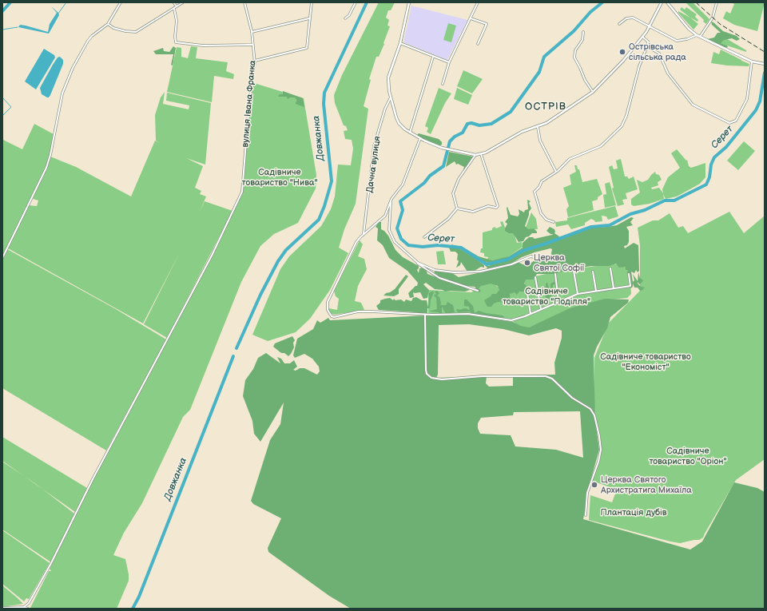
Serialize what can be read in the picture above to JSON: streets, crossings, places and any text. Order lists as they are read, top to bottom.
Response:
{
  "streets": {
    "street": ["вулиця Івана Франка", "Дачна вулиця"]
  },
  "districts": ["ОСТРІВ"],
  "water": ["Серет", "Довжанка"],
  "parks": [
    "Садівниче товариство \"Нива\"",
    "Садівниче товариство \"Поділля\"",
    "Садівниче товариство \"Економіст\"",
    "Садівниче товариство \"Оріон\"",
    "Плантація дубів"
  ],
  "places": ["Острівська сільська рада", "Церква Святої Софії", "Церква Святого Архистратига Михаїла"]
}
